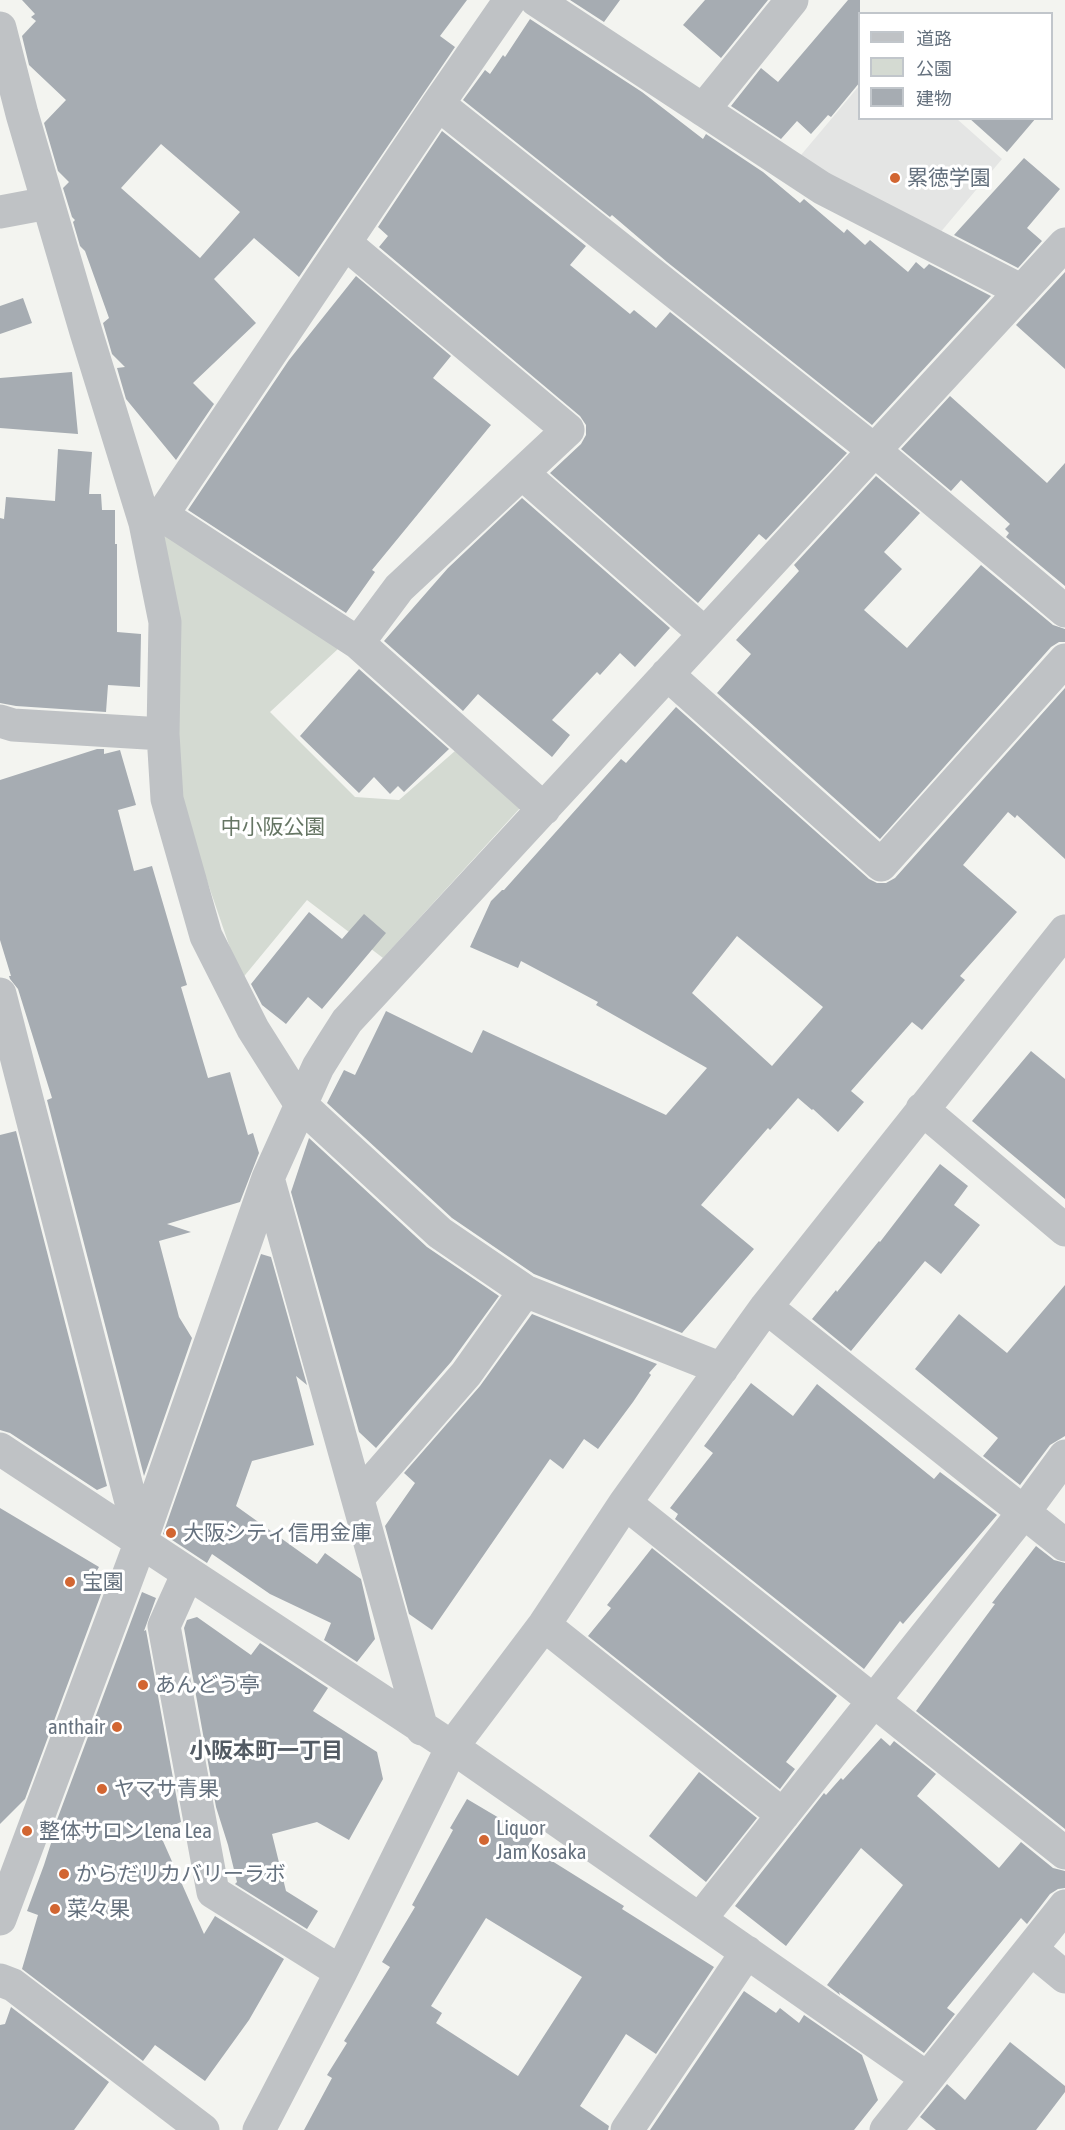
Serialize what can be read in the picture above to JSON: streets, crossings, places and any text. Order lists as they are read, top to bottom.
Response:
{
  "districts": ["小阪本町一丁目"],
  "parks": ["中小阪公園"],
  "places": [
    "累徳学園",
    "大阪シティ信用金庫",
    "宝園",
    "あんどう亭",
    "anthair",
    "ヤマサ青果",
    "整体サロンLena Lea",
    "Liquor Jam Kosaka",
    "からだリカバリーラボ",
    "菜々果"
  ],
  "legend": ["道路", "公園", "建物"]
}
